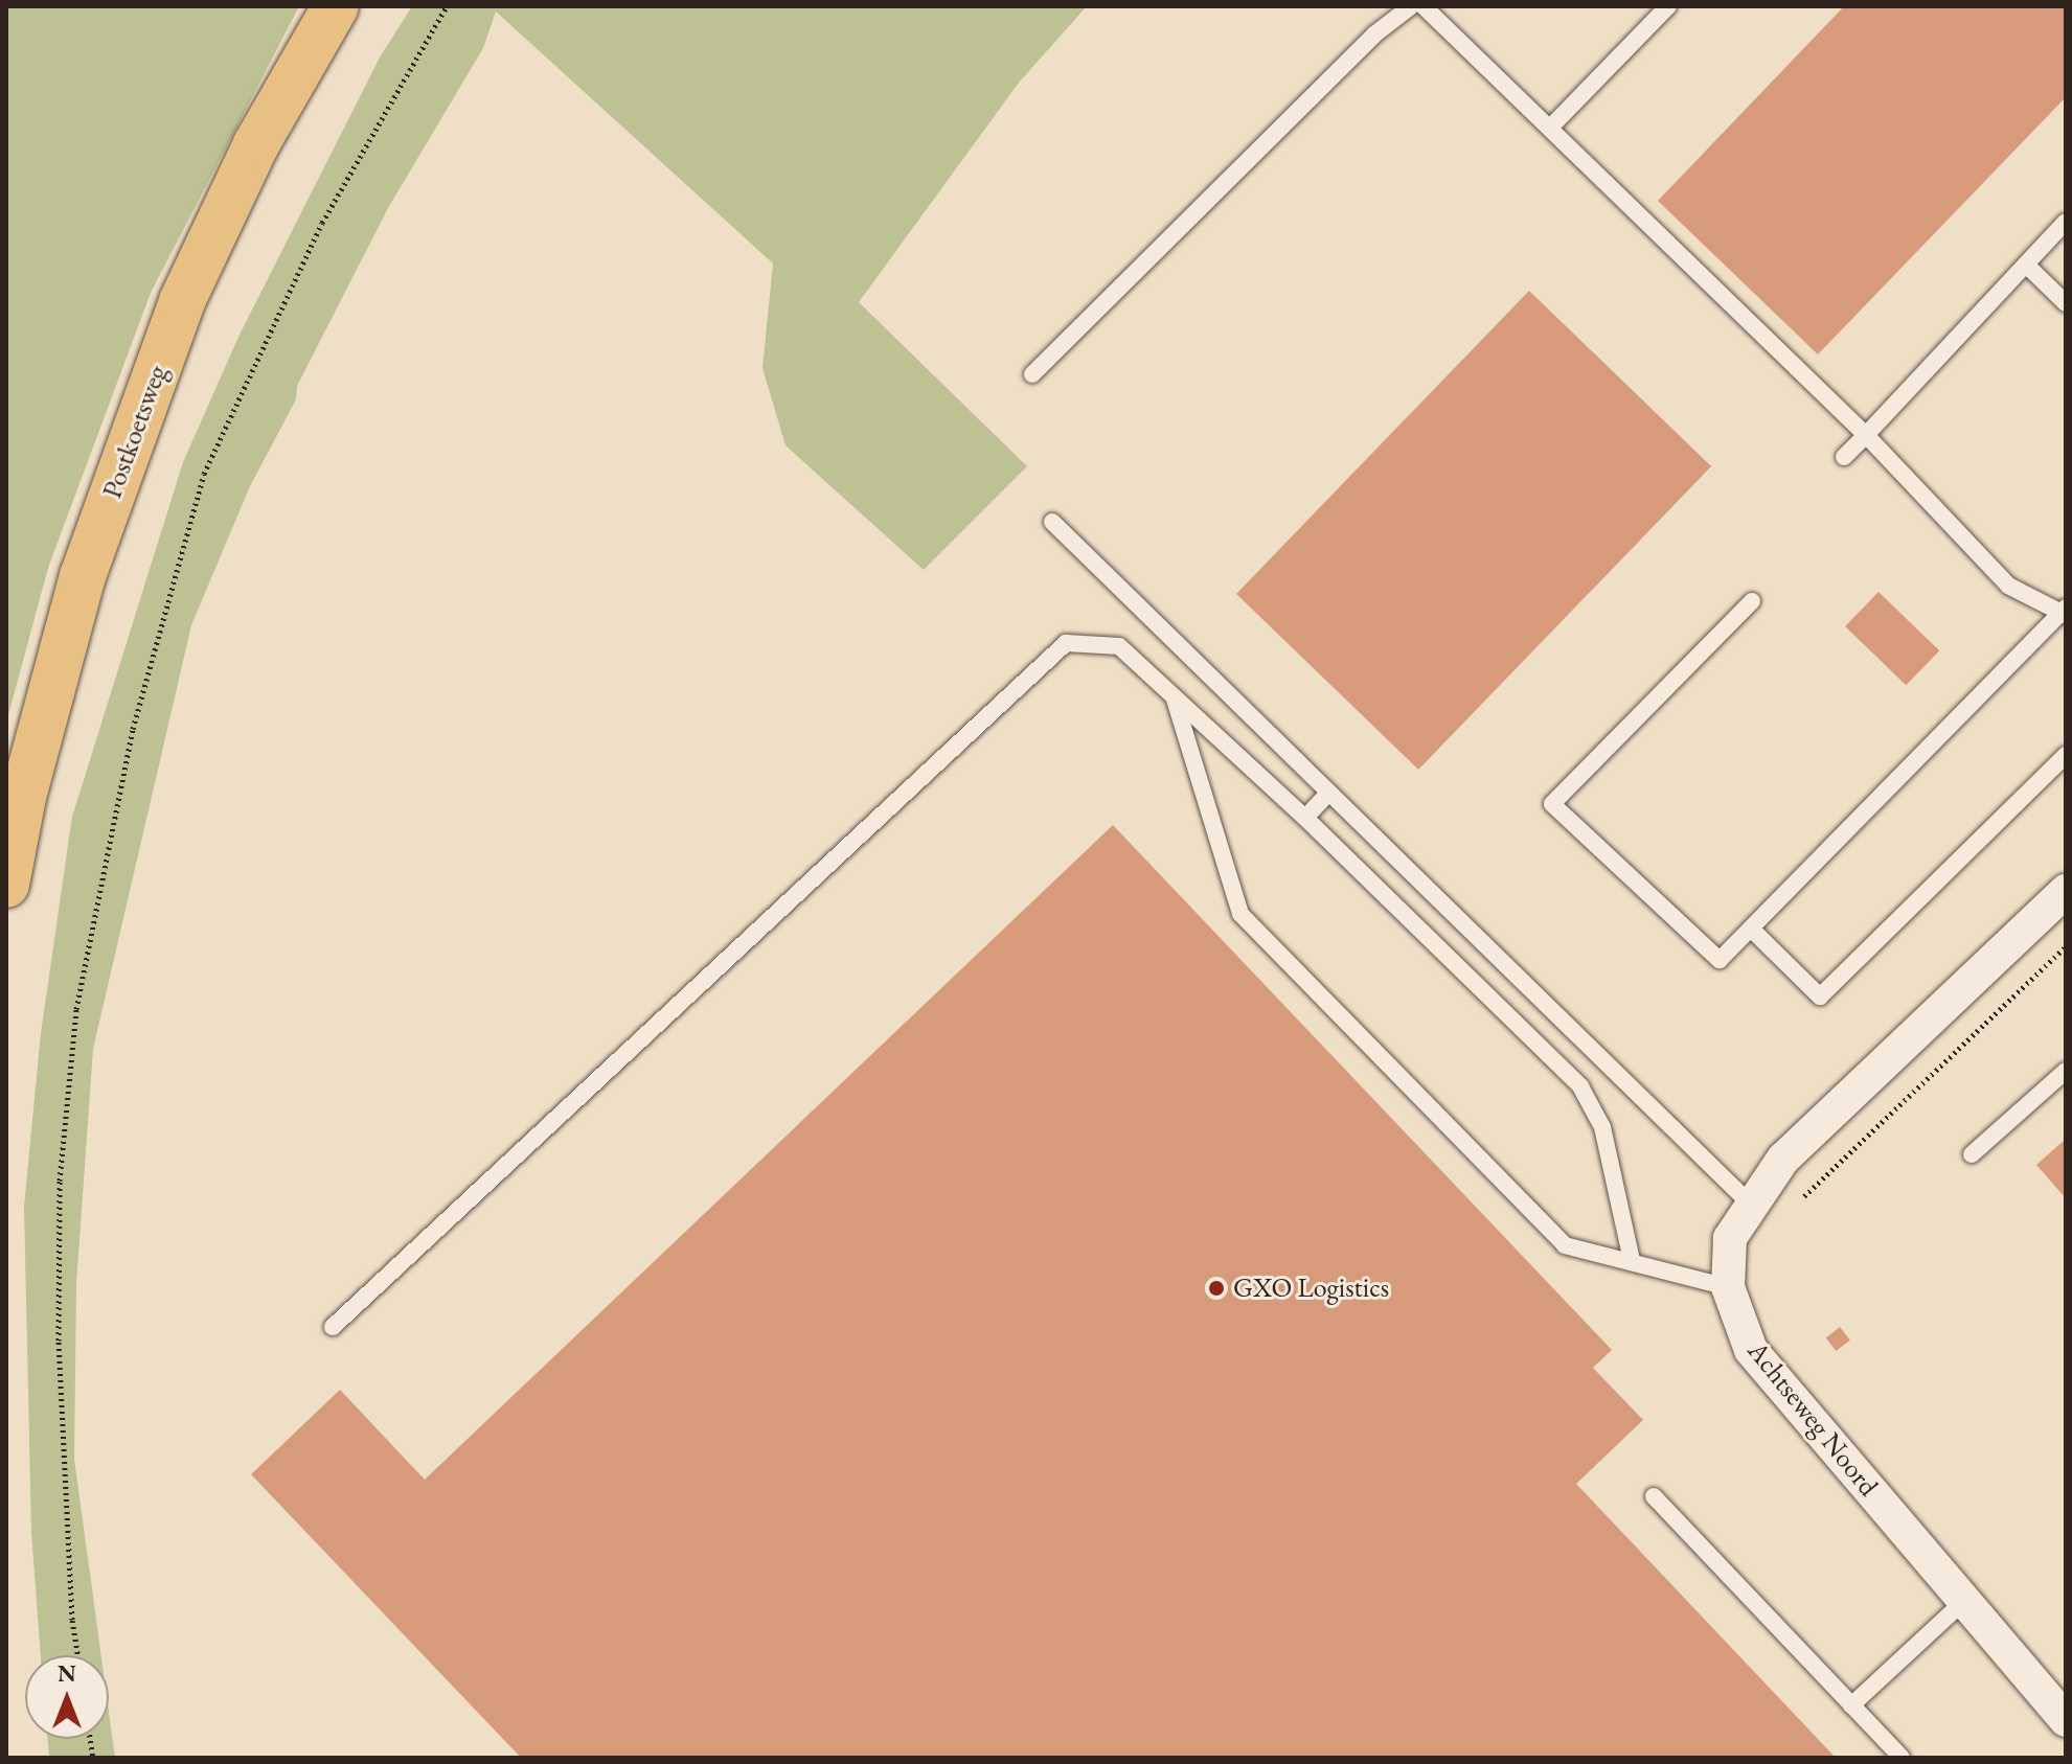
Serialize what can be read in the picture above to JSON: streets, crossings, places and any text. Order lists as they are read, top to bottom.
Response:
{
  "streets": {
    "highway": ["Postkoetsweg"],
    "street": ["Achtseweg Noord"]
  },
  "places": ["GXO Logistics"],
  "north": "top"
}
